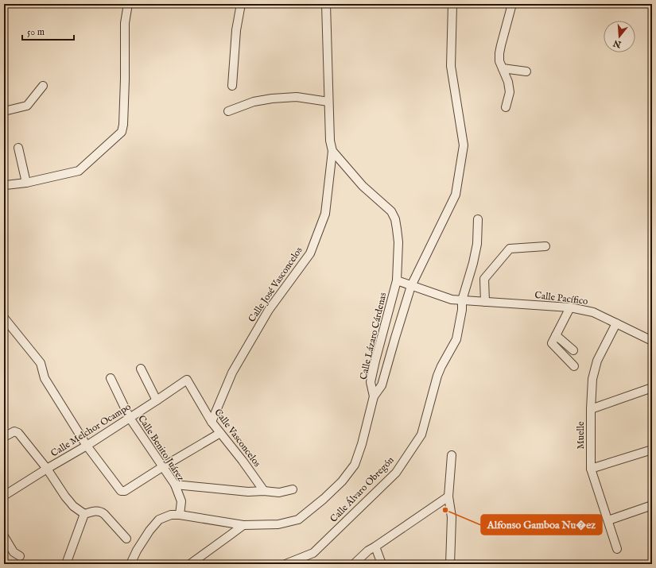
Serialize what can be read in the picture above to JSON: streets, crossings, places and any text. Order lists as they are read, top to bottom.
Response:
{
  "streets": {
    "street": [
      "Calle José Vasconcelos",
      "Calle Pacífico",
      "Calle Lázaro Cárdenas",
      "Calle Melchor Ocampo",
      "Muelle",
      "Calle Vasconcelos",
      "Calle Benito Juárez",
      "Calle Álvaro Obregón"
    ]
  },
  "crossings": [
    ["Calle José Vasconcelos", "Calle Vasconcelos"],
    ["Calle Pacífico", "Calle Lázaro Cárdenas"],
    ["Calle Pacífico", "Muelle"],
    ["Calle Pacífico", "Calle Álvaro Obregón"],
    ["Calle Lázaro Cárdenas", "Calle Benito Juárez"],
    ["Calle Melchor Ocampo", "Calle Vasconcelos"],
    ["Calle Melchor Ocampo", "Calle Benito Juárez"]
  ],
  "places": ["Alfonso Gamboa Nu�ez"],
  "scale_bar": "50 m",
  "north": "bottom"
}
